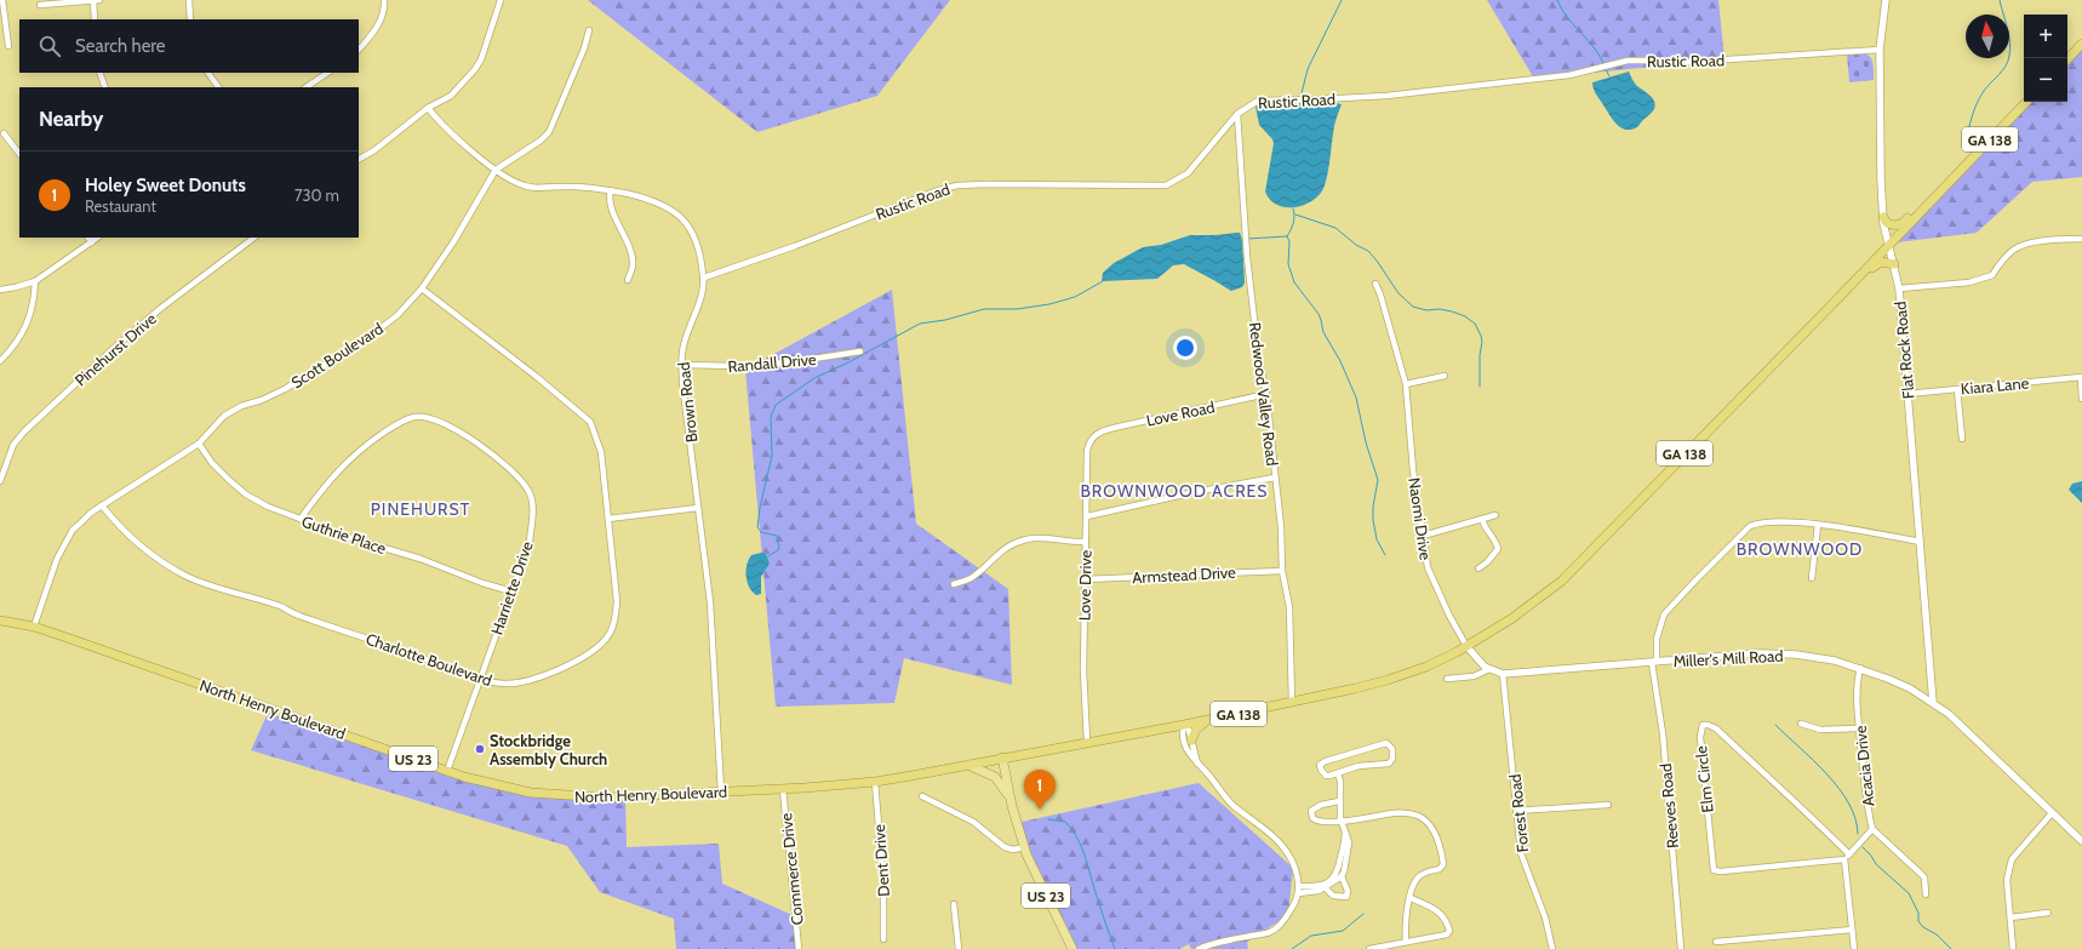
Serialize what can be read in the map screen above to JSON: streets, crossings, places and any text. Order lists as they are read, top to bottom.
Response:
{
  "streets": {
    "highway": ["GA 138", "North Henry Boulevard", "US 23"],
    "street": [
      "Rustic Road",
      "Pinehurst Drive",
      "Flat Rock Road",
      "Scott Boulevard",
      "Randall Drive",
      "Kiara Lane",
      "Redwood Valley Road",
      "Brown Road",
      "Love Road",
      "Naomi Drive",
      "Guthrie Place",
      "Armstead Drive",
      "Love Drive",
      "Harriette Drive",
      "Miller's Mill Road",
      "Charlotte Boulevard",
      "Acacia Drive",
      "Elm Circle",
      "Reeves Road",
      "Forest Road",
      "Dent Drive",
      "Commerce Drive"
    ]
  },
  "crossings": [
    ["Rustic Road", "Flat Rock Road"],
    ["Rustic Road", "Redwood Valley Road"],
    ["Rustic Road", "Brown Road"],
    ["GA 138", "Flat Rock Road"],
    ["GA 138", "Redwood Valley Road"],
    ["GA 138", "Naomi Drive"],
    ["GA 138", "Love Drive"],
    ["GA 138", "Miller's Mill Road"],
    ["GA 138", "North Henry Boulevard"],
    ["GA 138", "US 23"],
    ["Flat Rock Road", "Kiara Lane"],
    ["Flat Rock Road", "Miller's Mill Road"],
    ["Flat Rock Road", "Reeves Road"],
    ["Scott Boulevard", "Brown Road"],
    ["Scott Boulevard", "Guthrie Place"],
    ["Scott Boulevard", "Charlotte Boulevard"],
    ["Scott Boulevard", "North Henry Boulevard"],
    ["Randall Drive", "Brown Road"],
    ["Redwood Valley Road", "Love Road"],
    ["Redwood Valley Road", "Armstead Drive"],
    ["Brown Road", "North Henry Boulevard"],
    ["Love Road", "Love Drive"],
    ["Naomi Drive", "Miller's Mill Road"],
    ["Guthrie Place", "Harriette Drive"],
    ["Armstead Drive", "Love Drive"],
    ["Harriette Drive", "Charlotte Boulevard"],
    ["Harriette Drive", "North Henry Boulevard"],
    ["Miller's Mill Road", "Acacia Drive"],
    ["Miller's Mill Road", "Reeves Road"],
    ["Miller's Mill Road", "Forest Road"],
    ["North Henry Boulevard", "US 23"],
    ["North Henry Boulevard", "Dent Drive"],
    ["North Henry Boulevard", "Commerce Drive"],
    ["Acacia Drive", "Elm Circle"]
  ],
  "districts": ["BROWNWOOD ACRES", "PINEHURST", "BROWNWOOD"],
  "places": ["Stockbridge Assembly Church"],
  "north": "top",
  "page": {
    "map_buttons": ["+", "−"],
    "search": "Search here",
    "heading": "Nearby",
    "list": [
      {
        "mark": "1",
        "name": "Holey Sweet Donuts",
        "note": "Restaurant",
        "value": "730 m"
      }
    ],
    "pins": "1"
  }
}
